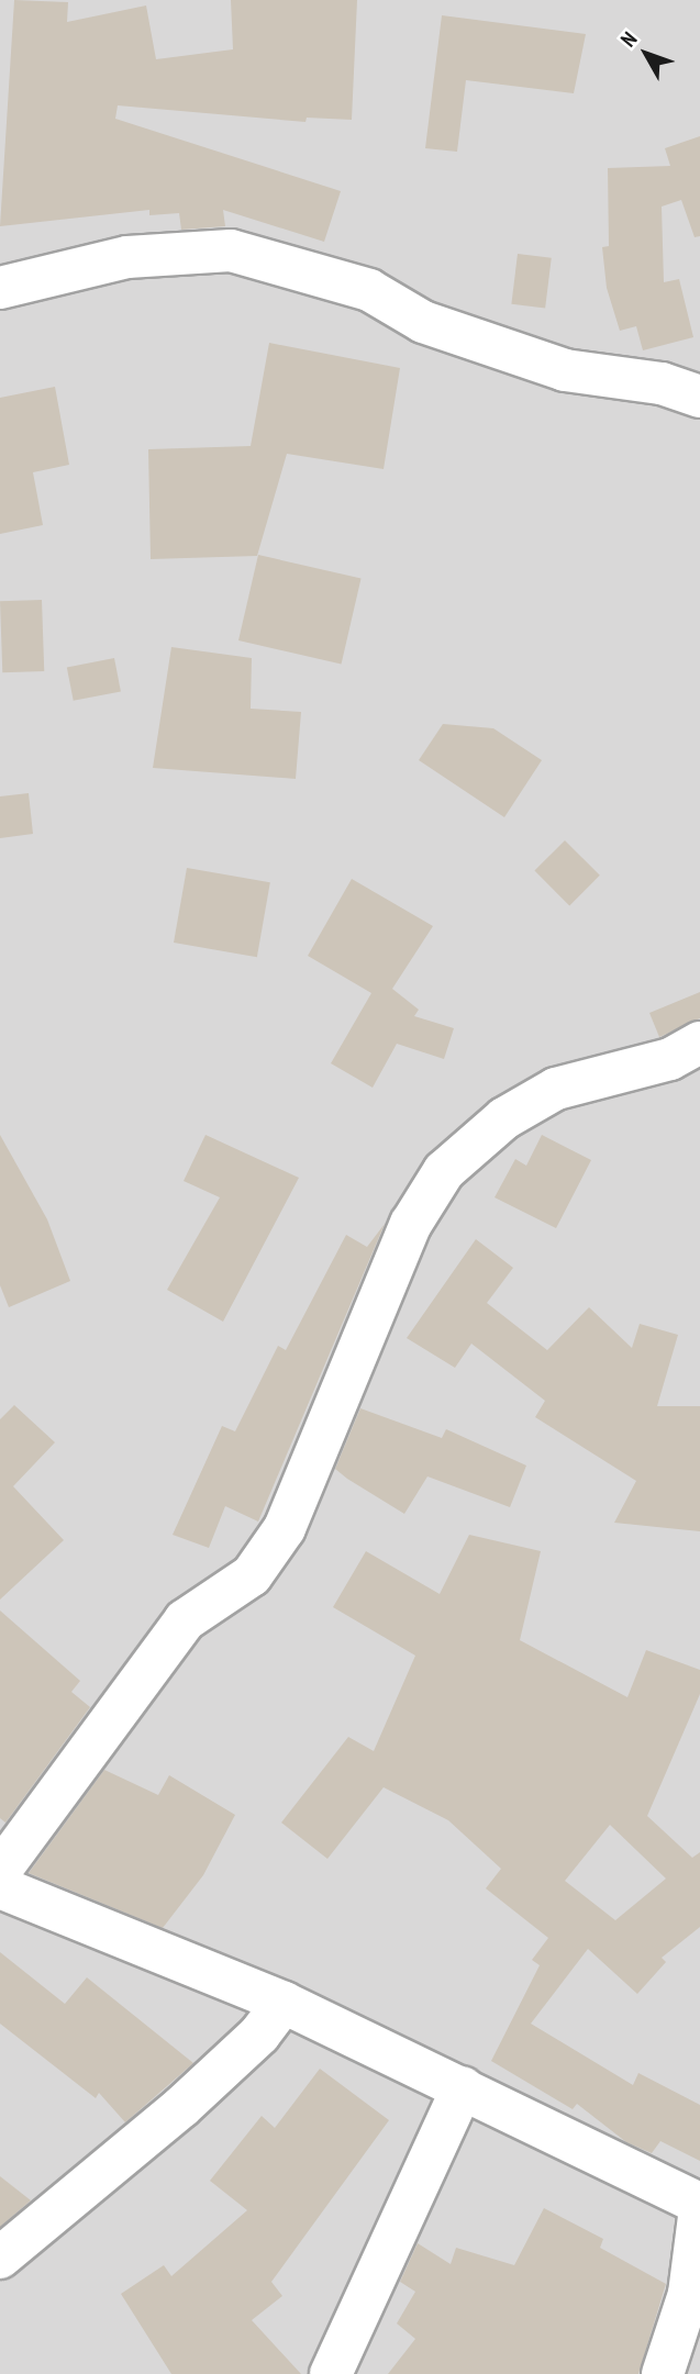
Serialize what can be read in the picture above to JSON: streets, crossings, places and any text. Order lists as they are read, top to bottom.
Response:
{
  "north": "top left"
}
